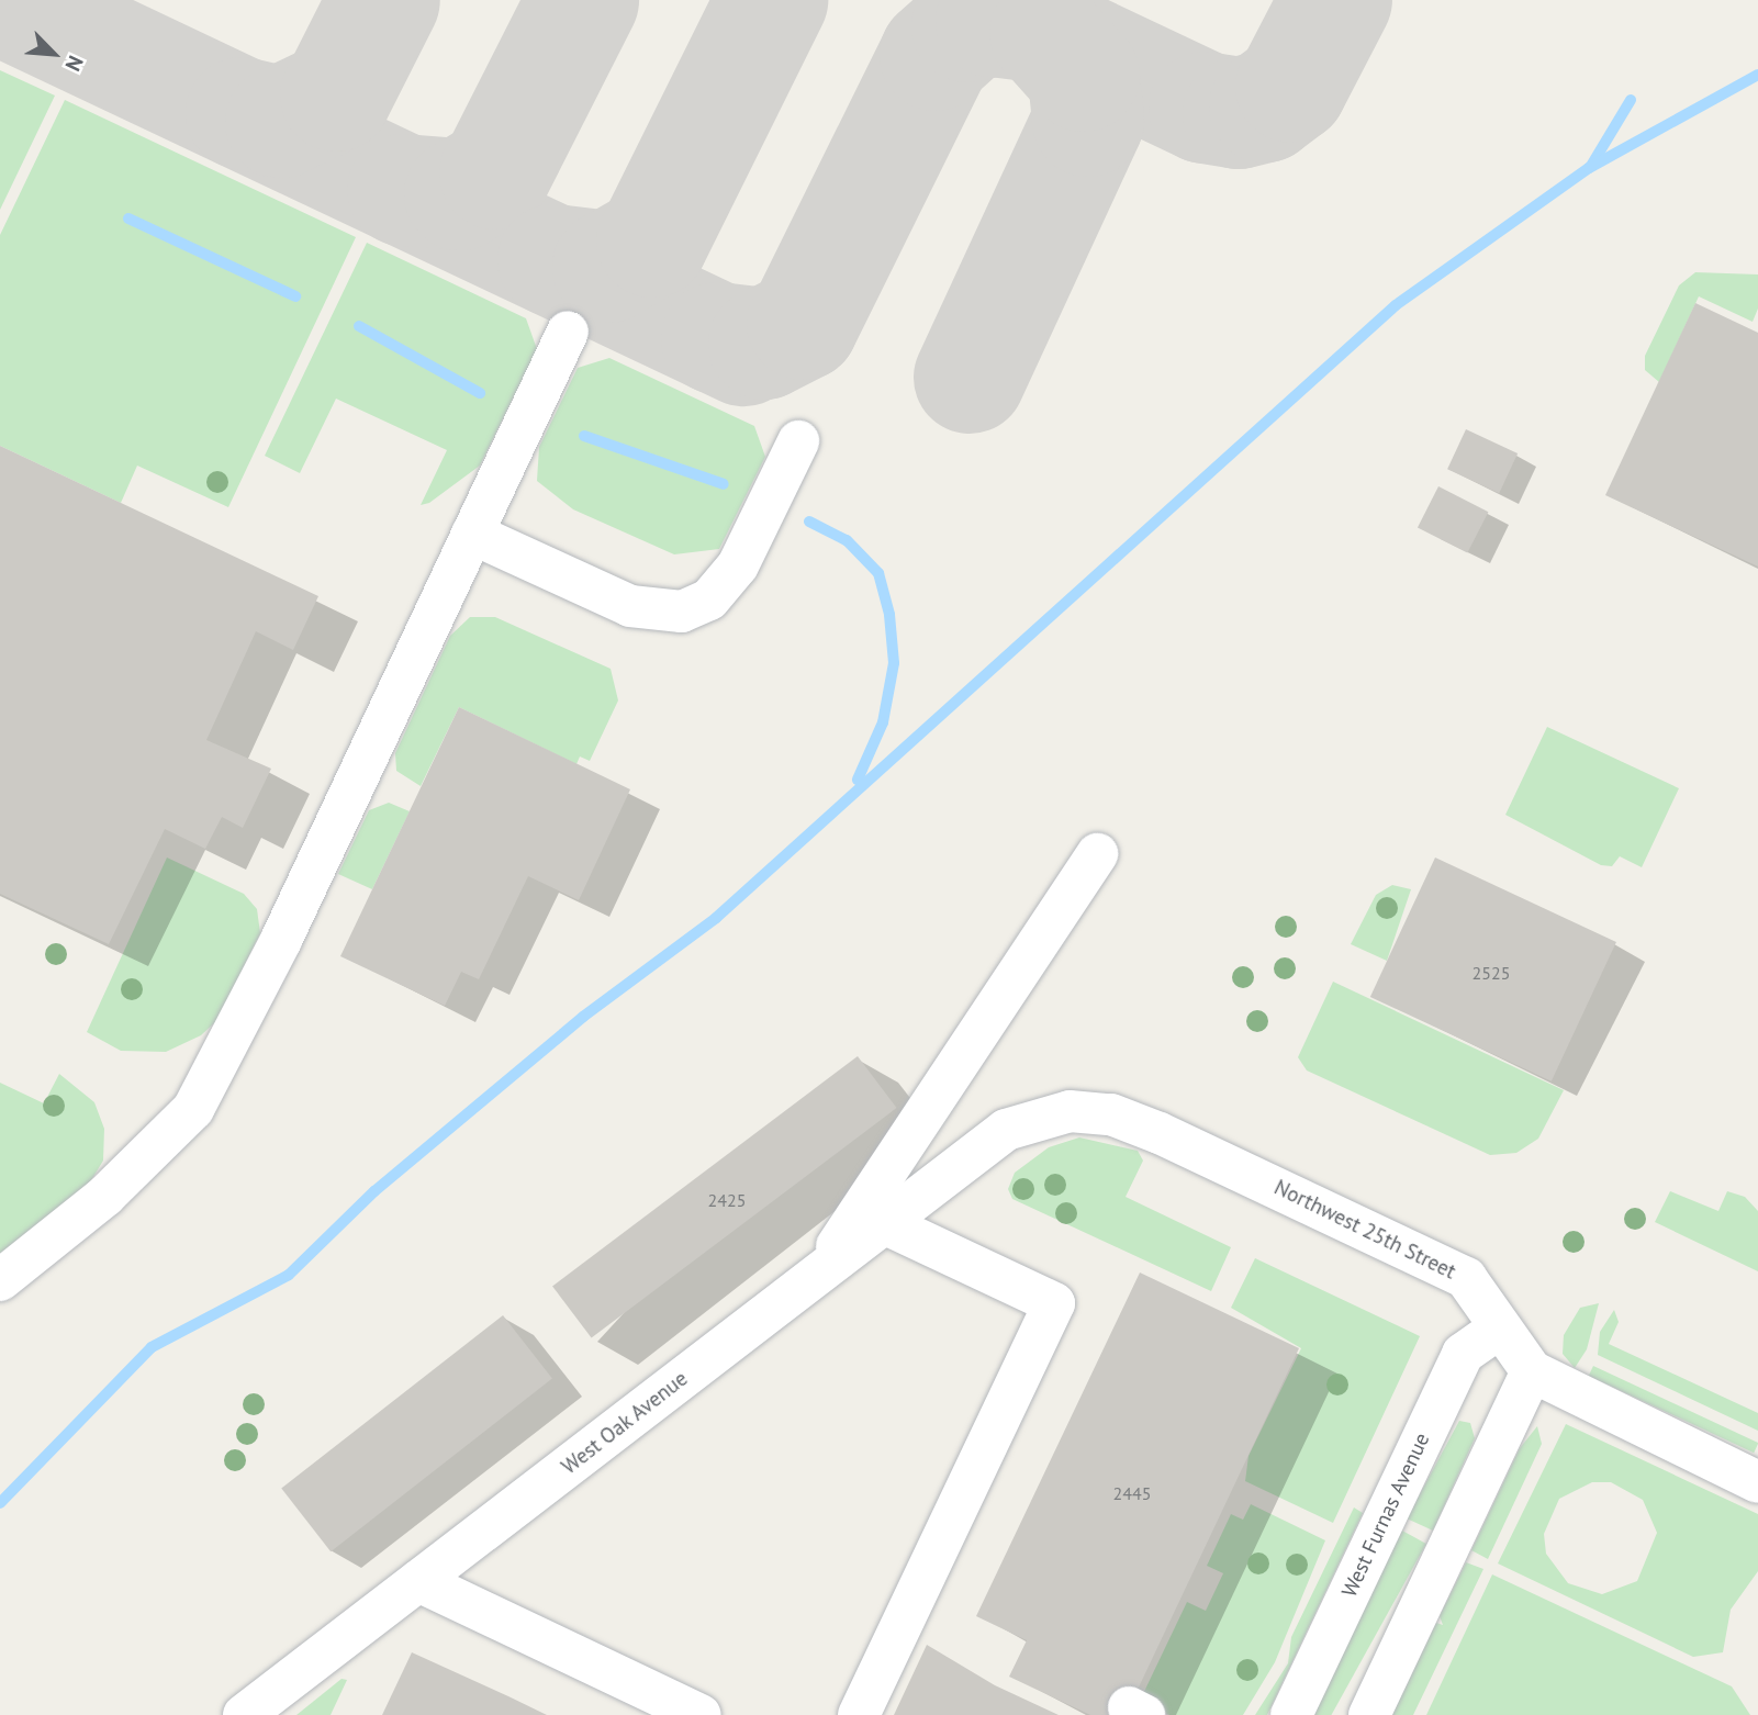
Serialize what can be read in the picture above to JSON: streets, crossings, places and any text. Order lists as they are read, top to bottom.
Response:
{
  "streets": {
    "lane": ["Northwest 25th Street", "West Oak Avenue", "West Furnas Avenue"]
  },
  "crossings": [
    ["Northwest 25th Street", "West Oak Avenue"],
    ["Northwest 25th Street", "West Furnas Avenue"]
  ],
  "house_numbers": ["2525", "2425", "2445"],
  "north": "bottom right"
}
